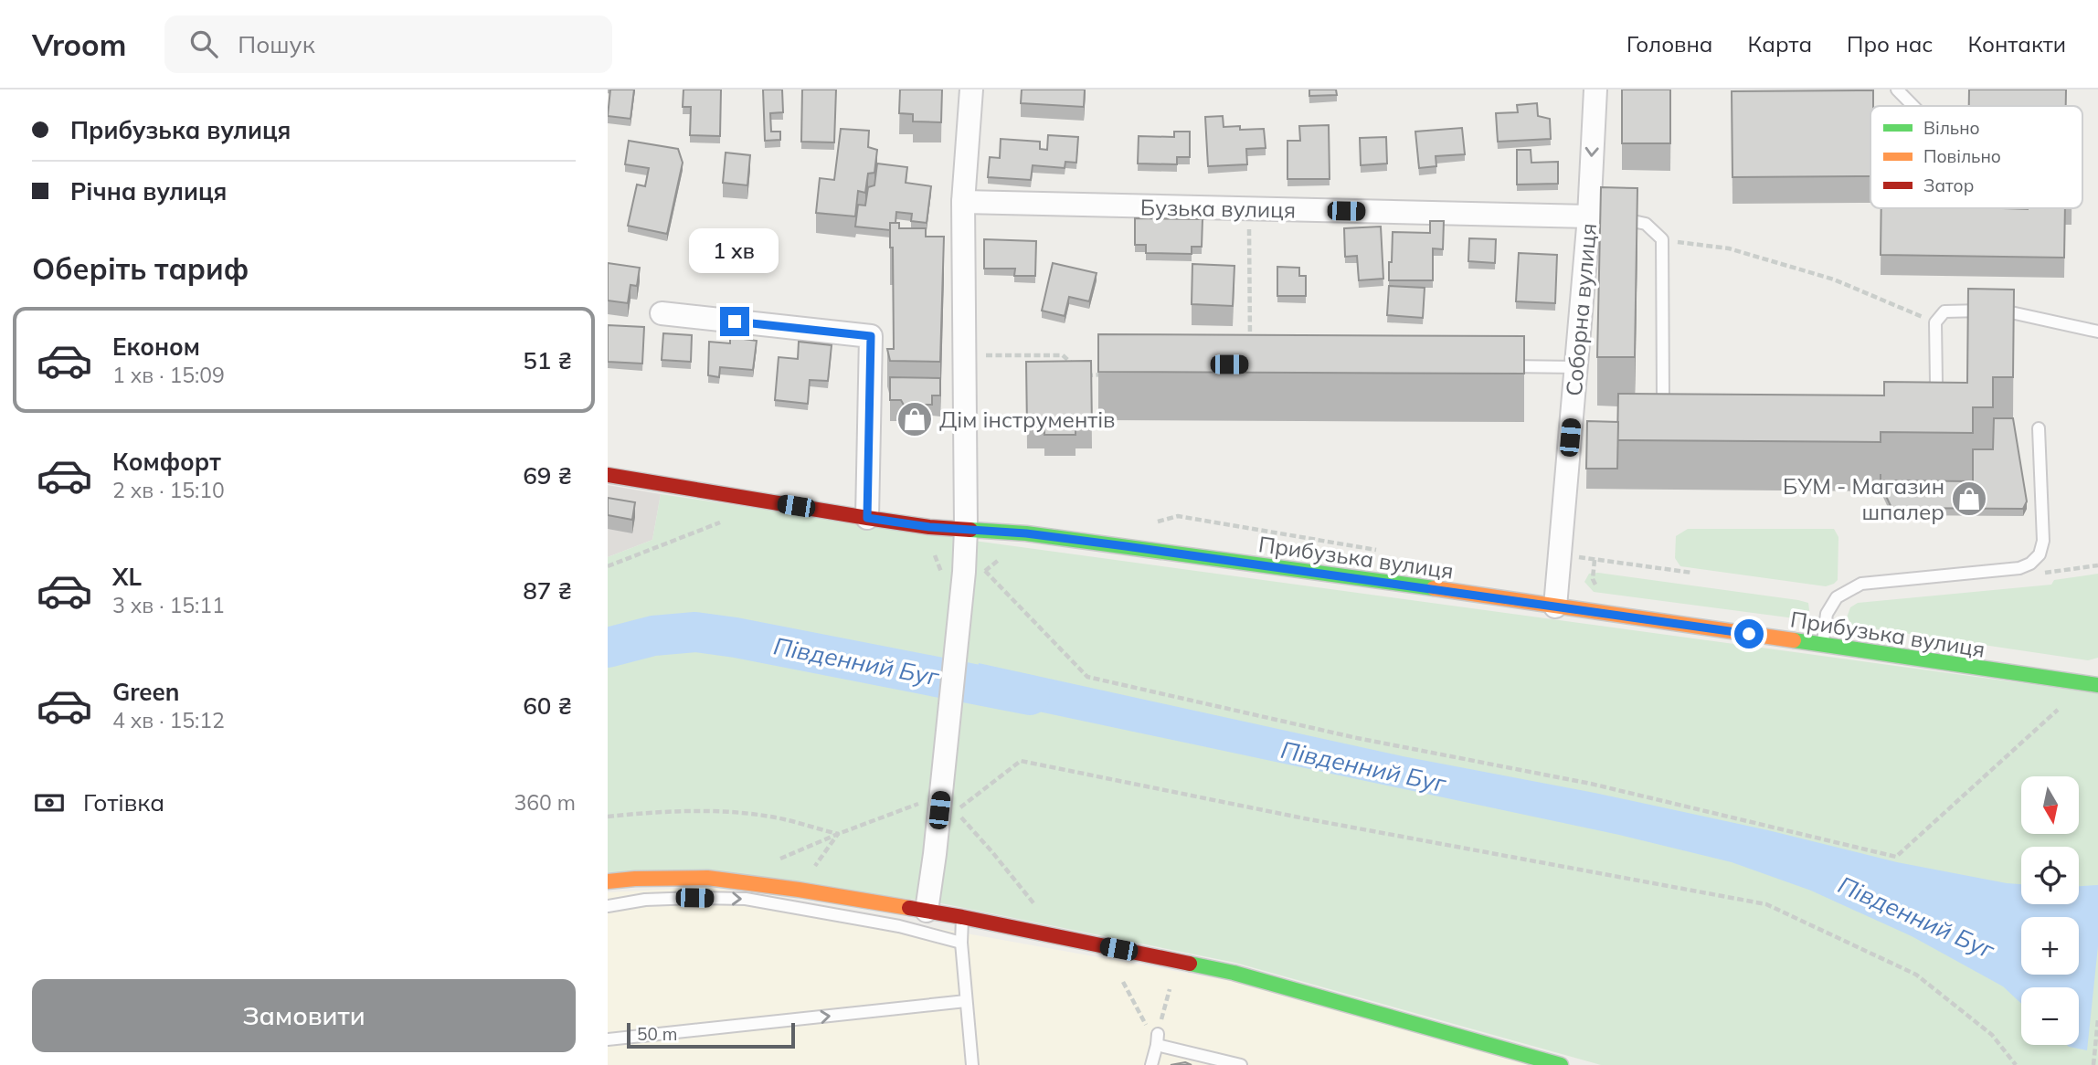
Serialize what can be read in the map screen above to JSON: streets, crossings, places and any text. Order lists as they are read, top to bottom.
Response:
{
  "streets": {
    "street": ["Бузька вулиця", "Соборна вулиця", "Прибузька вулиця"]
  },
  "crossings": [
    ["Бузька вулиця", "Соборна вулиця"],
    ["Соборна вулиця", "Прибузька вулиця"]
  ],
  "water": ["Південний Буг"],
  "places": {
    "shop": ["Дім інструментів", "БУМ - Магазин шпалер"]
  },
  "legend": ["Вільно", "Повільно", "Затор"],
  "scale_bar": "50 m",
  "north": "bottom",
  "page": {
    "header": "Vroom",
    "search": "Пошук",
    "nav": [
      "Головна",
      "Карта",
      "Про нас",
      "Контакти"
    ],
    "banner": ["Прибузька вулиця", "Річна вулиця"],
    "bubble": "1 хв",
    "heading": "Оберіть тариф",
    "list": [
      {
        "name": "Економ",
        "note": "1 хв · 15:09",
        "value": "51 ₴"
      },
      {
        "name": "Комфорт",
        "note": "2 хв · 15:10",
        "value": "69 ₴"
      },
      {
        "name": "XL",
        "note": "3 хв · 15:11",
        "value": "87 ₴"
      },
      {
        "name": "Green",
        "note": "4 хв · 15:12",
        "value": "60 ₴"
      }
    ],
    "pay": ["Готівка", "360 m"],
    "map_buttons": ["+", "−"],
    "buttons": "Замовити",
    "scale": "50 m"
  }
}
